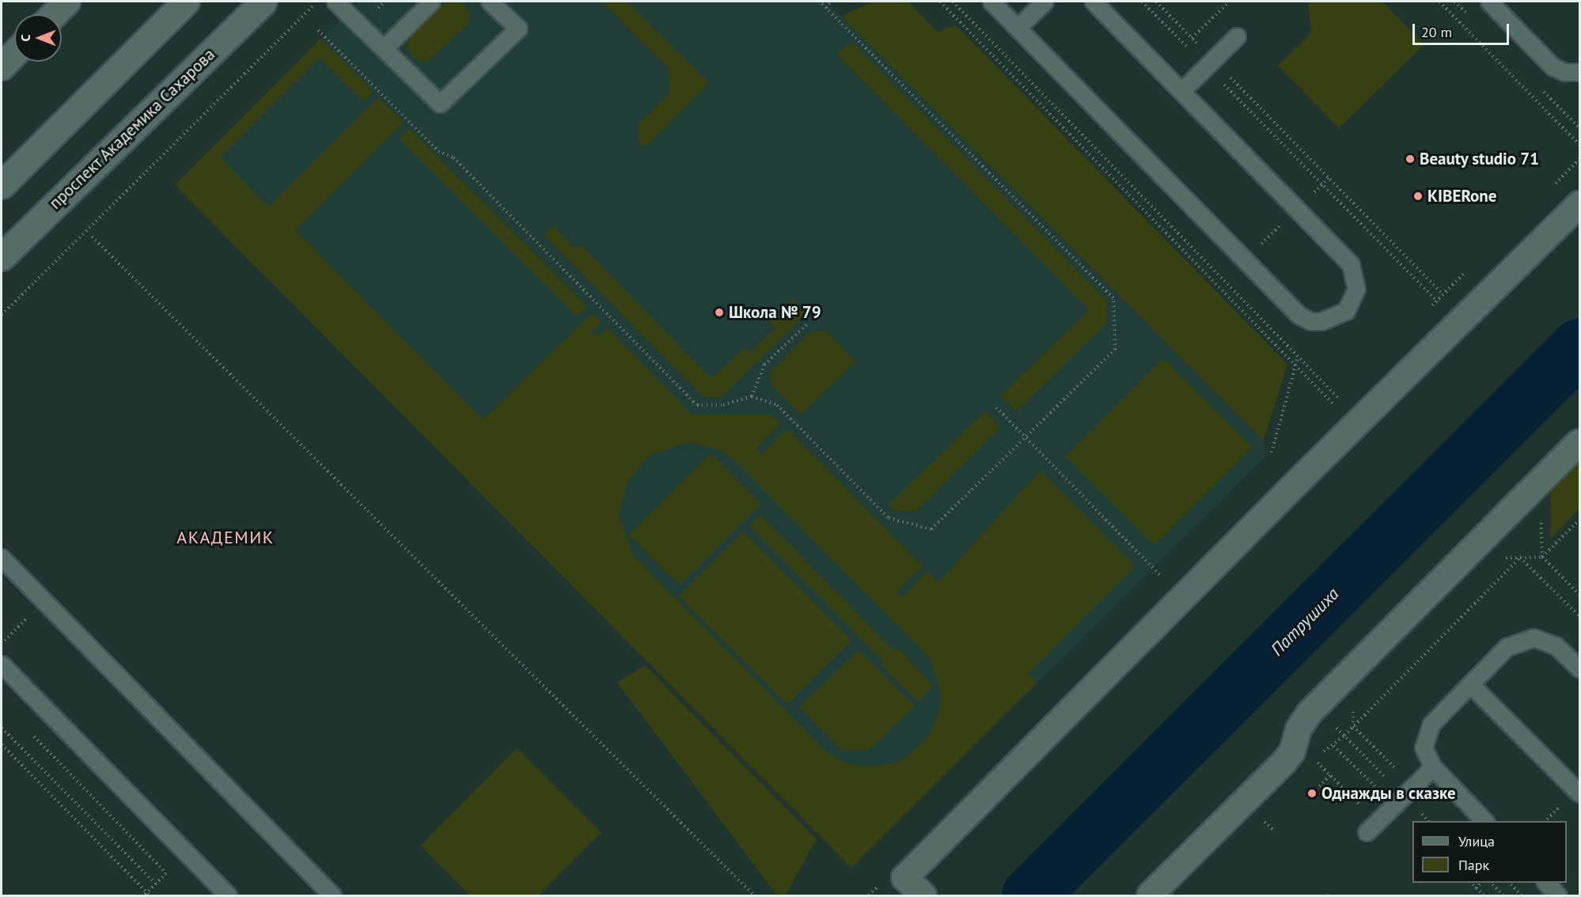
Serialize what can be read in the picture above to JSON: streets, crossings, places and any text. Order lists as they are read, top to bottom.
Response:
{
  "streets": {
    "street": ["проспект Академика Сахарова"]
  },
  "districts": ["АКАДЕМИК"],
  "water": ["Патрушиха"],
  "places": [
    "Beauty studio 71",
    "KIBERone",
    "Школа № 79",
    "Однажды в сказке"
  ],
  "legend": ["Улица", "Парк"],
  "scale_bar": "20 m",
  "north": "left"
}
